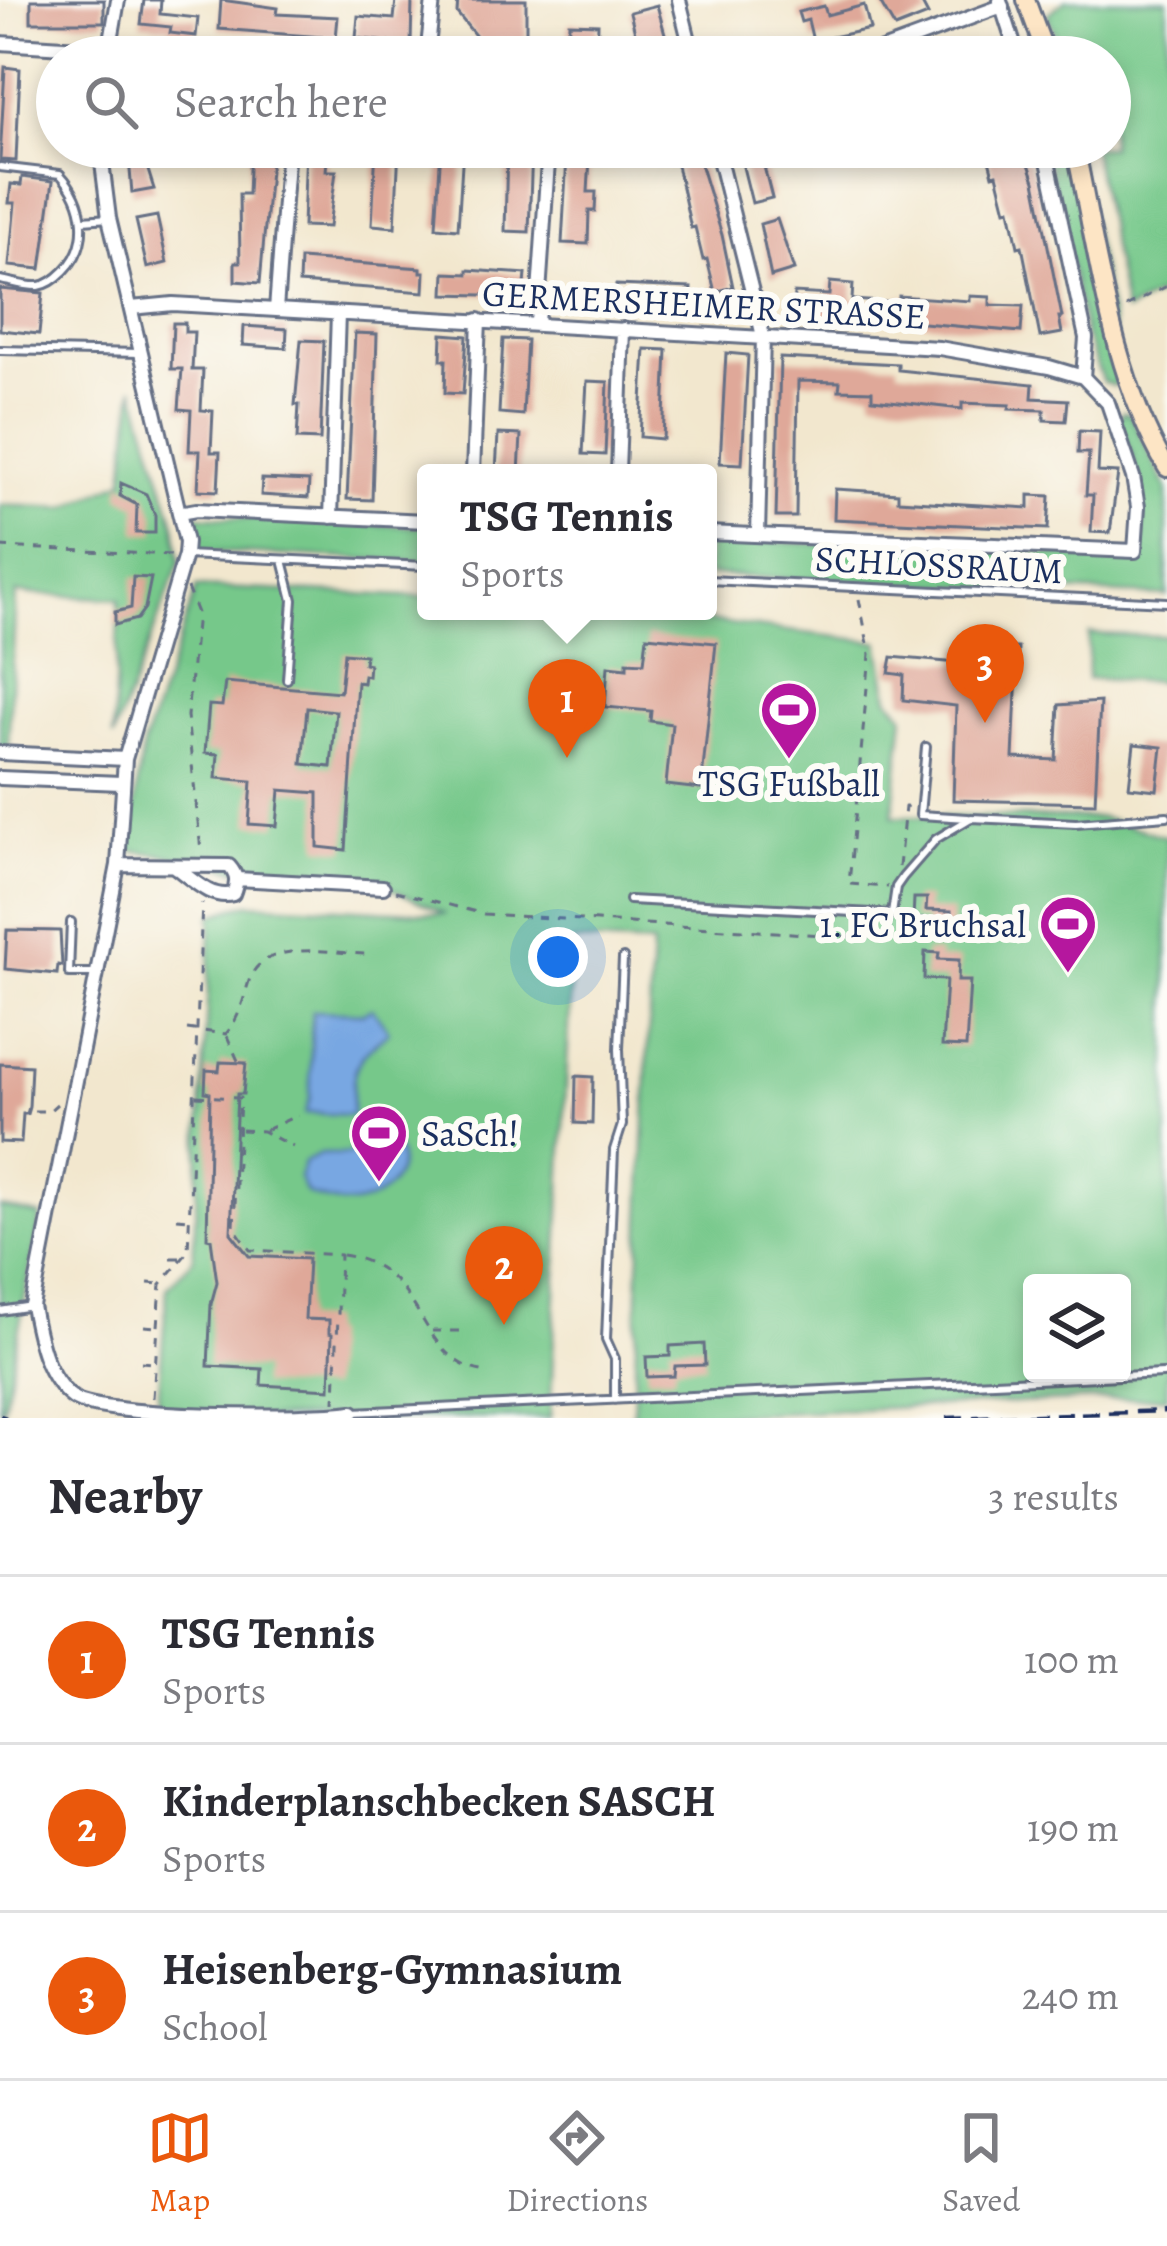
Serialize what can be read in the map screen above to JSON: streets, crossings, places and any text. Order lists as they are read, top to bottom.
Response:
{
  "streets": {
    "street": ["GERMERSHEIMER STRASSE"],
    "lane": ["SCHLOSSRAUM"]
  },
  "places": {
    "sports": ["TSG Fußball", "1. FC Bruchsal", "SaSch!"]
  },
  "page": {
    "search": "Search here",
    "popup": ["TSG Tennis", "Sports"],
    "pins": ["3", "1", "2"],
    "heading": ["Nearby", "3 results"],
    "list": [
      {
        "mark": "1",
        "name": "TSG Tennis",
        "note": "Sports",
        "value": "100 m"
      },
      {
        "mark": "2",
        "name": "Kinderplanschbecken SASCH",
        "note": "Sports",
        "value": "190 m"
      },
      {
        "mark": "3",
        "name": "Heisenberg-Gymnasium",
        "note": "School",
        "value": "240 m"
      }
    ],
    "nav": ["Map", "Directions", "Saved"]
  }
}
